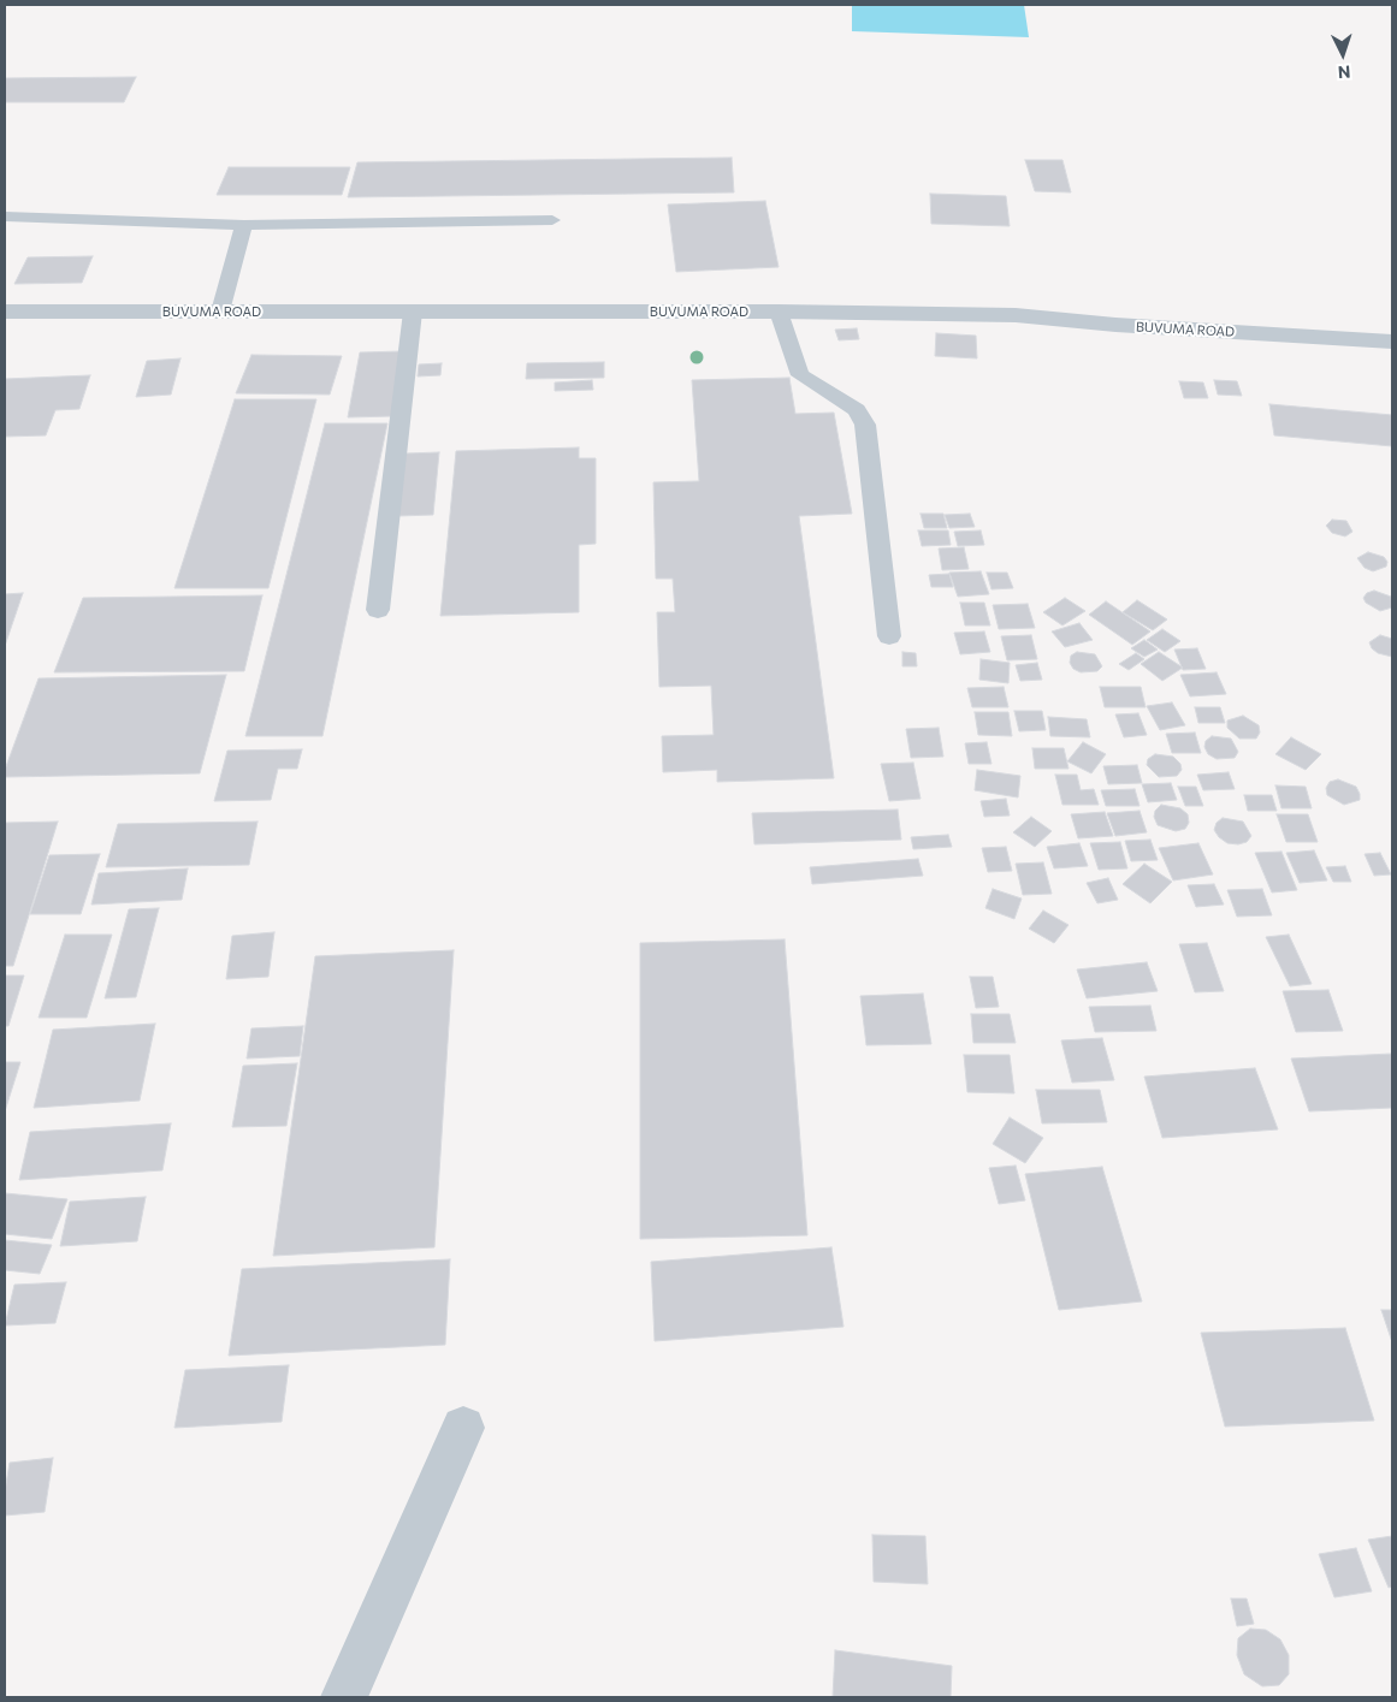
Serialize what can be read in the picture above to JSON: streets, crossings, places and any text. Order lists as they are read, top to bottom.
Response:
{
  "streets": {
    "street": ["BUVUMA ROAD"]
  },
  "north": "bottom"
}
